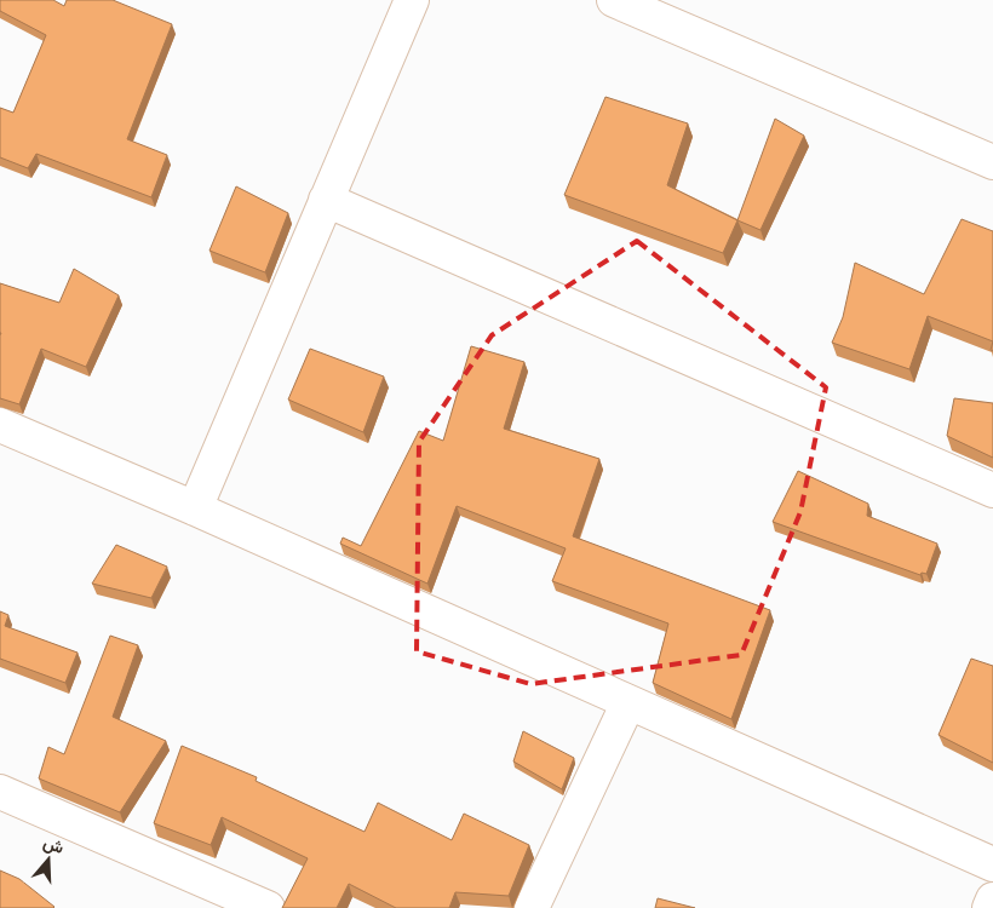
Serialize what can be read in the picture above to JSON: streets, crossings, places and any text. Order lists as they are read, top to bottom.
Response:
{
  "north": "top"
}
